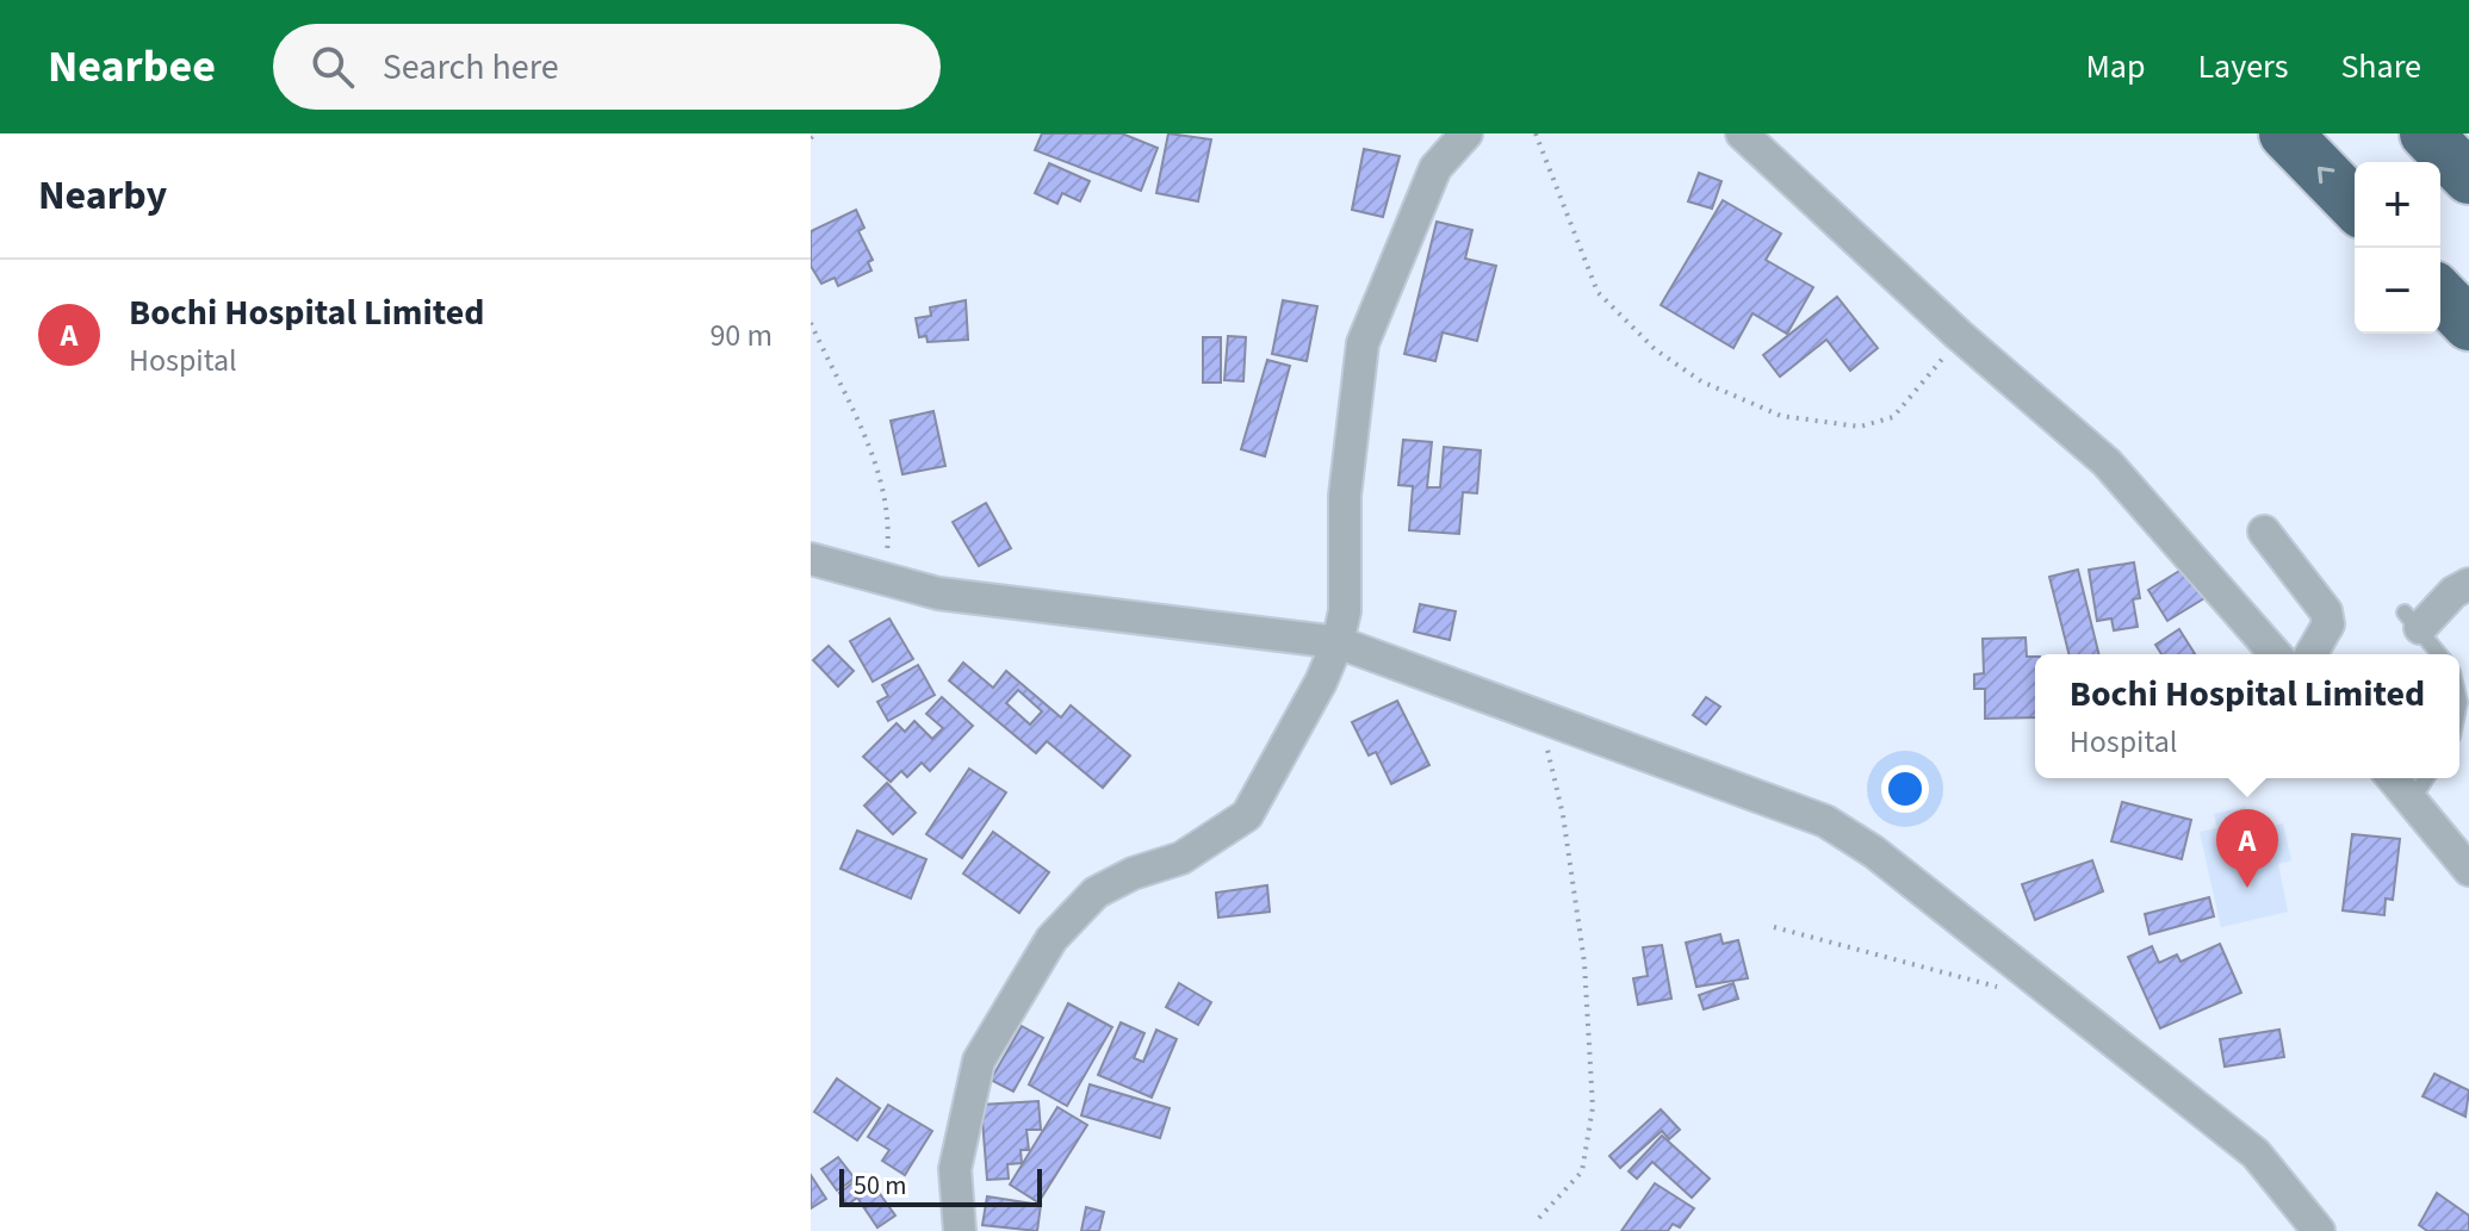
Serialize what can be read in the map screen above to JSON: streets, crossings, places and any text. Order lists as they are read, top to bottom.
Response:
{
  "scale_bar": "50 m",
  "page": {
    "header": "Nearbee",
    "search": "Search here",
    "nav": ["Map", "Layers", "Share"],
    "heading": "Nearby",
    "map_buttons": ["+", "−"],
    "list": [
      {
        "mark": "A",
        "name": "Bochi Hospital Limited",
        "note": "Hospital",
        "value": "90 m"
      }
    ],
    "popup": ["Bochi Hospital Limited", "Hospital"],
    "pins": "A",
    "scale": "50 m"
  }
}
